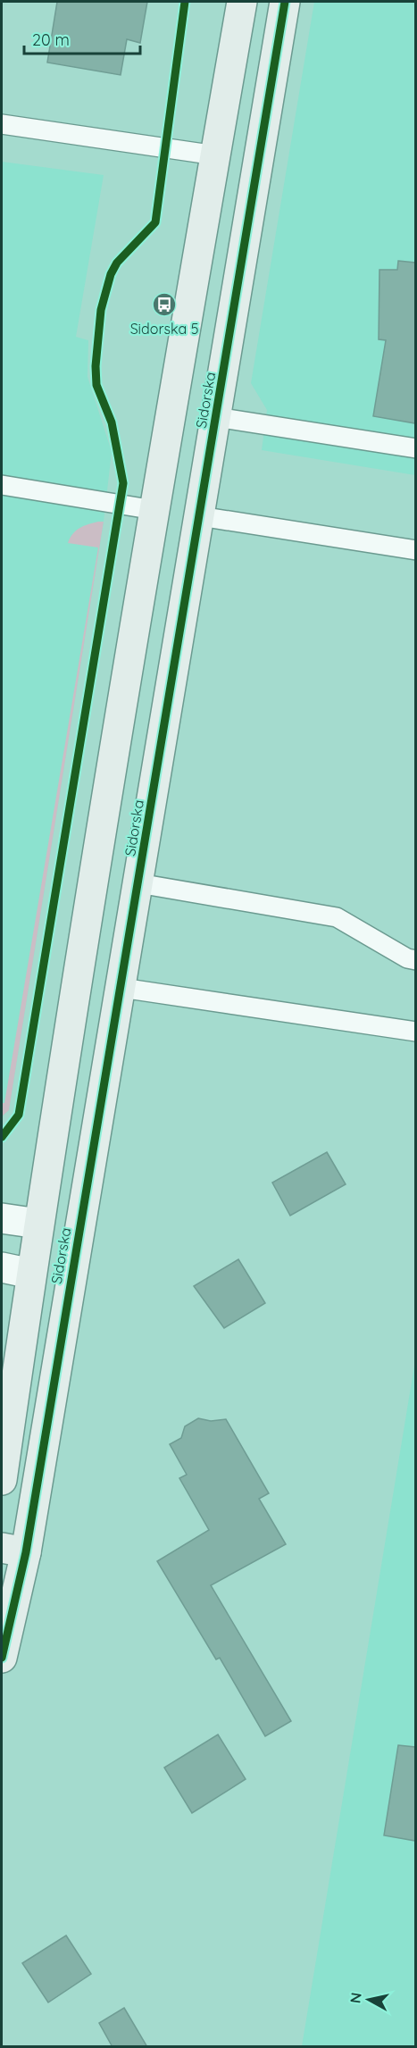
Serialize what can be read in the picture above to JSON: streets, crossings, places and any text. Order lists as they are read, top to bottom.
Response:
{
  "streets": {
    "street": ["Sidorska"]
  },
  "places": {
    "bus stop": ["Sidorska 5"]
  },
  "scale_bar": "20 m",
  "north": "left"
}
